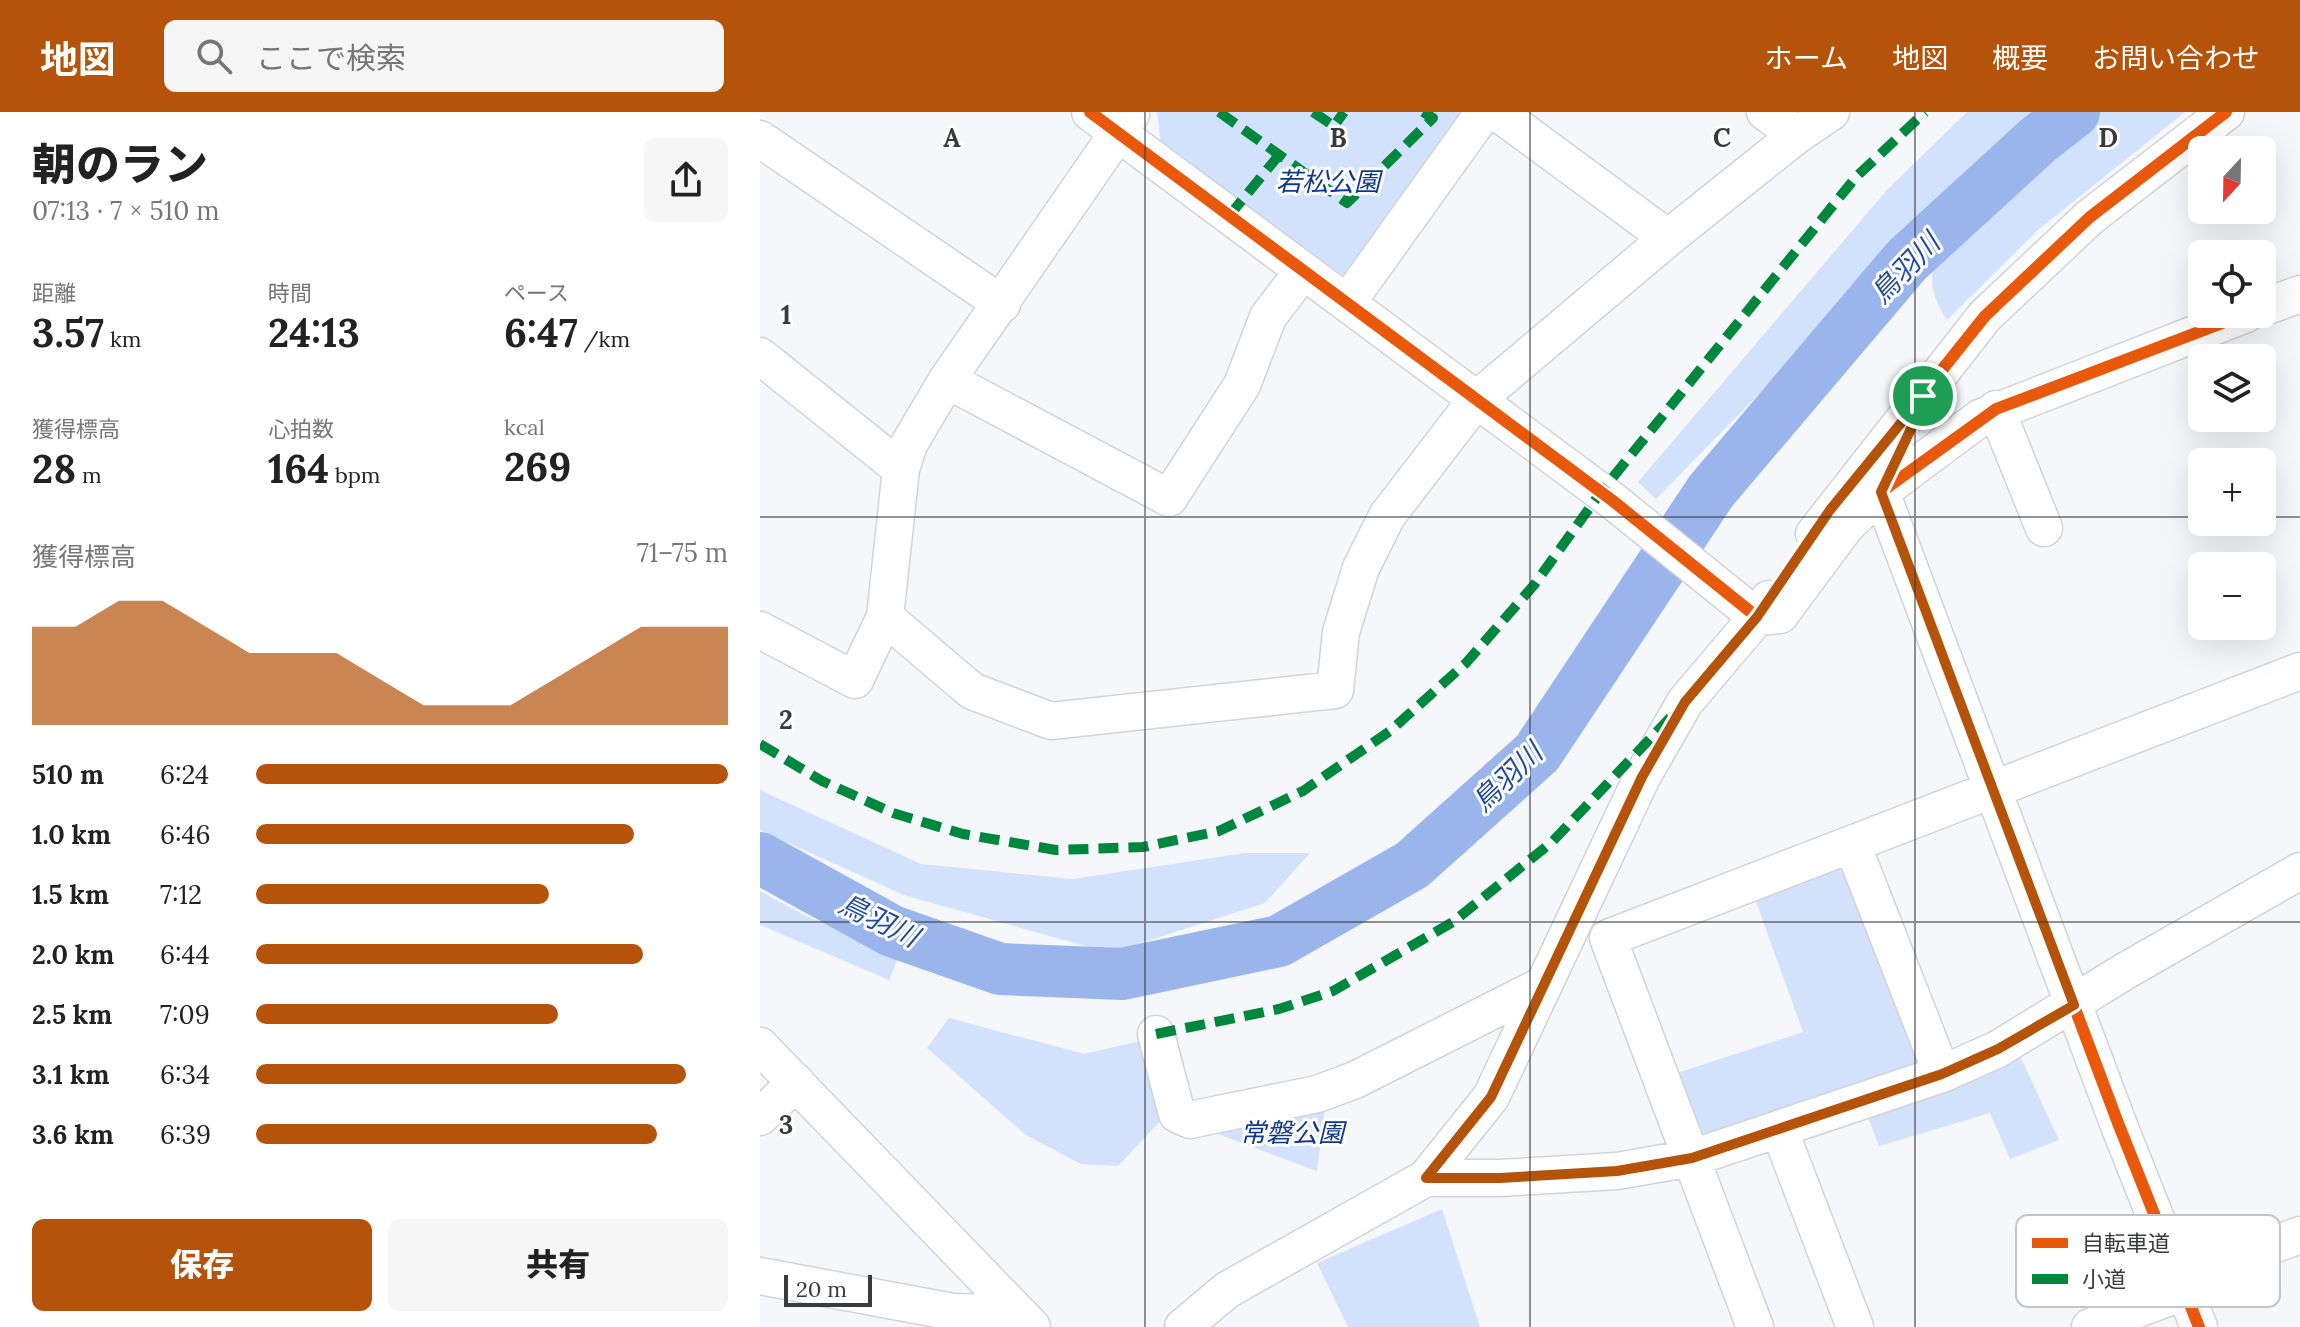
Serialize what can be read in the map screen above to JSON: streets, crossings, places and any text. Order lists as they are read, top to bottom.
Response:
{
  "water": ["鳥羽川"],
  "parks": ["若松公園", "常磐公園"],
  "legend": ["自転車道", "小道"],
  "scale_bar": "20 m",
  "north": "bottom",
  "page": {
    "header": "地図",
    "search": "ここで検索",
    "nav": [
      "ホーム",
      "地図",
      "概要",
      "お問い合わせ"
    ],
    "heading": ["朝のラン", "07:13 · 7 × 510 m"],
    "map_buttons": ["+", "−"],
    "stats": [
      ["距離", "3.57 km"],
      ["時間", "24:13"],
      ["ペース", "6:47 /km"],
      ["獲得標高", "28 m"],
      ["心拍数", "164 bpm"],
      ["kcal", "269"]
    ],
    "chart": ["獲得標高", "71–75 m"],
    "list": [
      {
        "name": "510 m",
        "note": "6:24"
      },
      {
        "name": "1.0 km",
        "note": "6:46"
      },
      {
        "name": "1.5 km",
        "note": "7:12"
      },
      {
        "name": "2.0 km",
        "note": "6:44"
      },
      {
        "name": "2.5 km",
        "note": "7:09"
      },
      {
        "name": "3.1 km",
        "note": "6:34"
      },
      {
        "name": "3.6 km",
        "note": "6:39"
      }
    ],
    "buttons": ["保存", "共有"],
    "scale": "20 m"
  },
  "grid": {
    "columns": [
      "A",
      "B",
      "C",
      "D"
    ],
    "rows": ["1", "2", "3"]
  }
}
